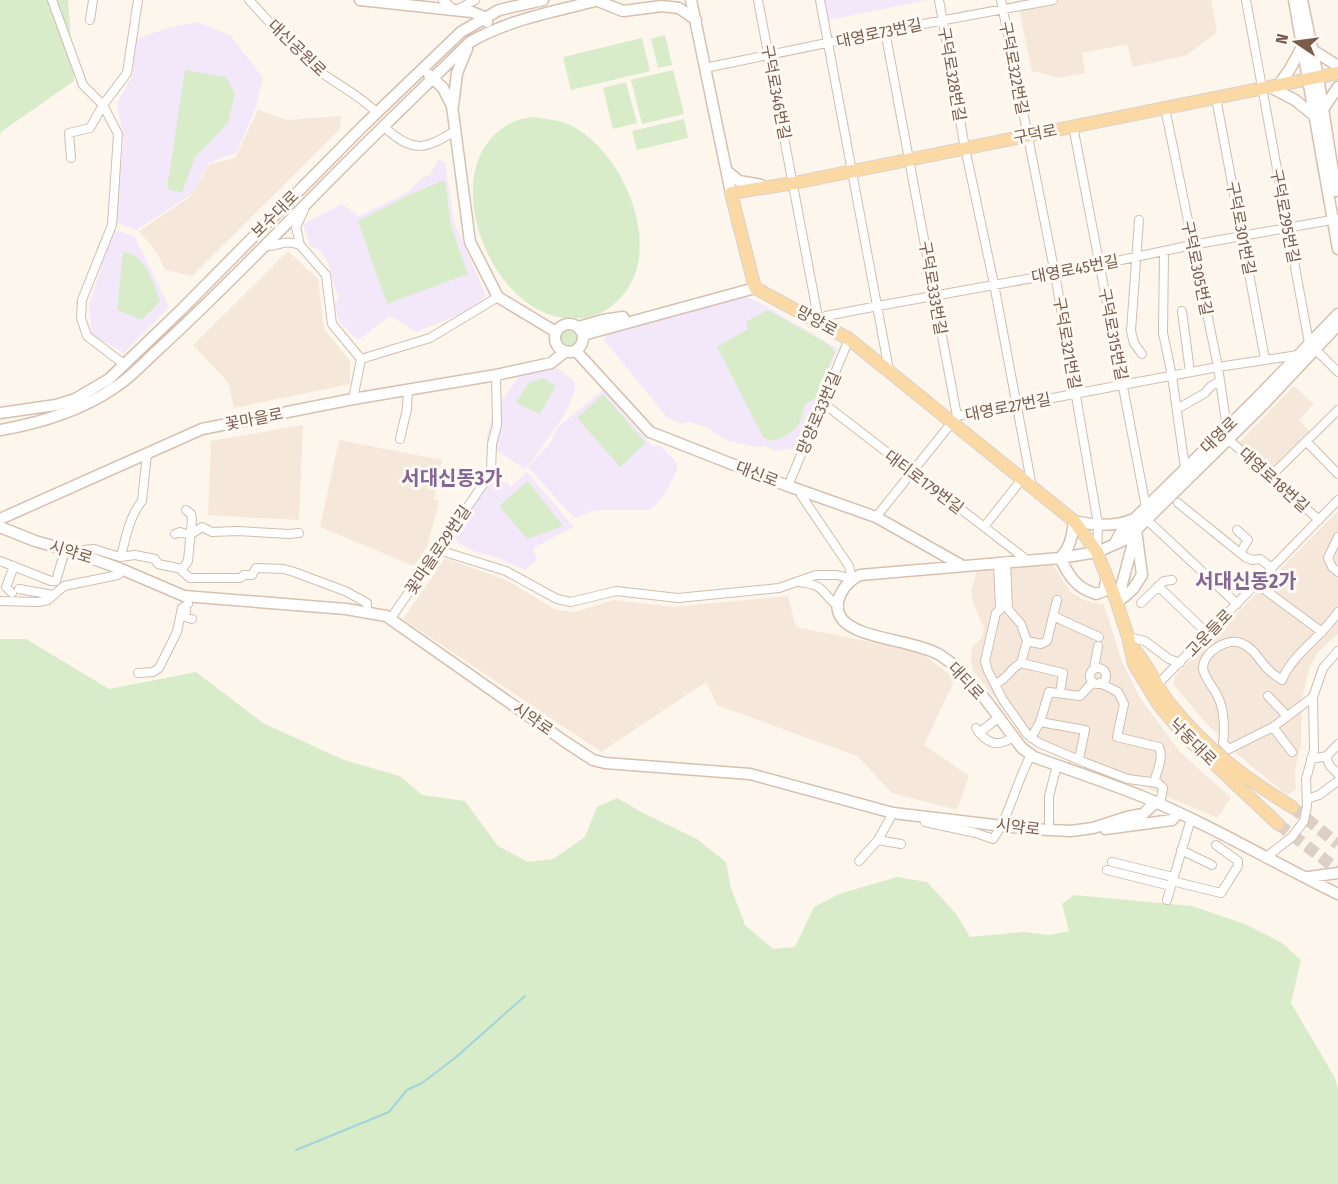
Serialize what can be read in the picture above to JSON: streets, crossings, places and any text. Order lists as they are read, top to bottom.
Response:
{
  "streets": {
    "main road": [
      "구덕로",
      "보수대로",
      "망양로",
      "꽃마을로",
      "대영로",
      "대신로",
      "시약로",
      "대티로",
      "낙동대로"
    ],
    "street": [
      "대영로73번길",
      "대신공원로",
      "구덕로322번길",
      "구덕로328번길",
      "구덕로346번길",
      "구덕로295번길",
      "구덕로301번길",
      "구덕로305번길",
      "대영로45번길",
      "구덕로333번길",
      "구덕로315번길",
      "구덕로321번길",
      "대영로27번길",
      "망양로33번길",
      "대영로18번길",
      "대티로179번길",
      "꽃마을로29번길",
      "고운들로"
    ]
  },
  "crossings": [
    ["대영로73번길", "구덕로322번길"],
    ["대영로73번길", "구덕로328번길"],
    ["대영로73번길", "구덕로346번길"],
    ["대영로73번길", "구덕로333번길"],
    ["대신공원로", "보수대로"],
    ["구덕로322번길", "구덕로"],
    ["구덕로322번길", "구덕로321번길"],
    ["구덕로328번길", "구덕로"],
    ["구덕로328번길", "대영로45번길"],
    ["구덕로328번길", "망양로"],
    ["구덕로328번길", "대영로27번길"],
    ["구덕로346번길", "구덕로"],
    ["구덕로346번길", "대영로45번길"],
    ["구덕로346번길", "망양로"],
    ["구덕로", "구덕로295번길"],
    ["구덕로", "구덕로301번길"],
    ["구덕로", "구덕로305번길"],
    ["구덕로", "구덕로333번길"],
    ["구덕로", "구덕로315번길"],
    ["구덕로", "구덕로321번길"],
    ["구덕로295번길", "대영로45번길"],
    ["구덕로295번길", "대영로"],
    ["구덕로301번길", "대영로45번길"],
    ["구덕로301번길", "대영로27번길"],
    ["구덕로305번길", "대영로45번길"],
    ["구덕로305번길", "대영로27번길"],
    ["구덕로305번길", "대영로"],
    ["대영로45번길", "구덕로333번길"],
    ["대영로45번길", "망양로"],
    ["대영로45번길", "구덕로315번길"],
    ["대영로45번길", "구덕로321번길"],
    ["구덕로333번길", "망양로"],
    ["구덕로333번길", "대영로27번길"],
    ["망양로", "구덕로321번길"],
    ["망양로", "대영로27번길"],
    ["망양로", "망양로33번길"],
    ["망양로", "대영로"],
    ["망양로", "낙동대로"],
    ["구덕로315번길", "대영로27번길"],
    ["구덕로315번길", "대영로"],
    ["구덕로321번길", "대영로27번길"],
    ["구덕로321번길", "대영로"],
    ["구덕로321번길", "낙동대로"],
    ["대영로27번길", "대영로"],
    ["망양로33번길", "대신로"],
    ["망양로33번길", "대티로179번길"],
    ["꽃마을로", "대신로"],
    ["꽃마을로", "꽃마을로29번길"],
    ["대영로", "대영로18번길"],
    ["대영로", "낙동대로"],
    ["대영로18번길", "고운들로"],
    ["꽃마을로29번길", "시약로"],
    ["시약로", "대티로"],
    ["고운들로", "낙동대로"]
  ],
  "districts": ["서대신동3가", "서대신동2가"],
  "north": "left"
}
